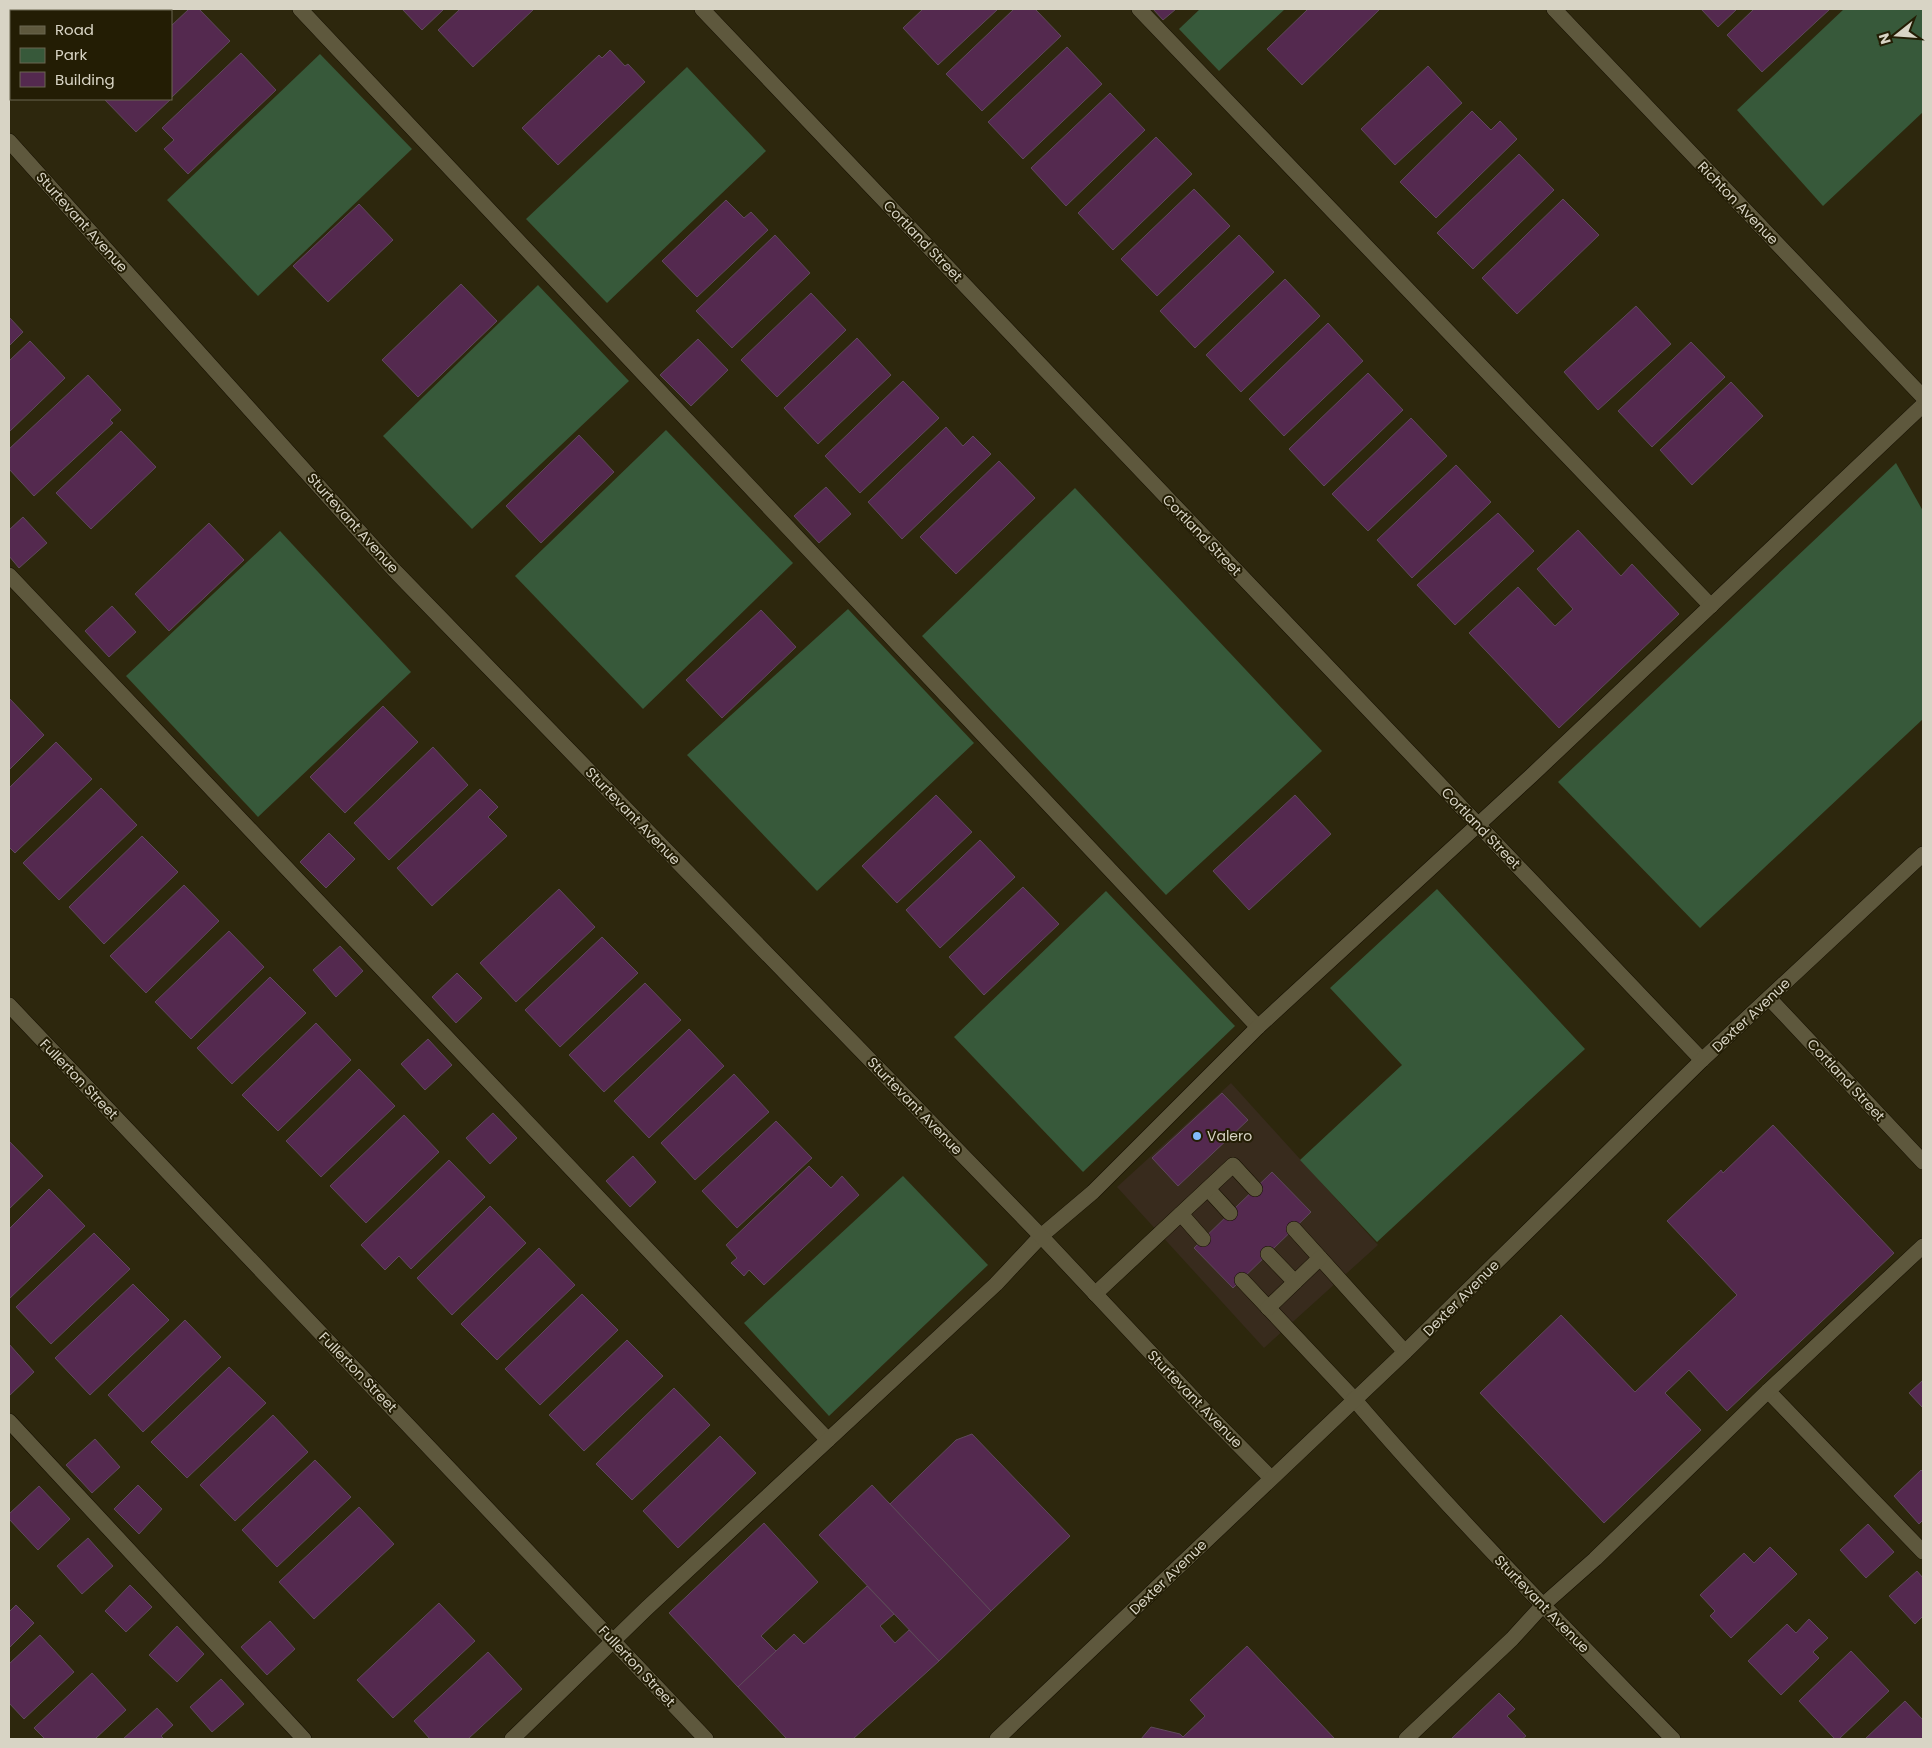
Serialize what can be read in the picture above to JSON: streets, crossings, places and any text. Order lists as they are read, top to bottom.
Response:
{
  "streets": {
    "street": [
      "Richton Avenue",
      "Sturtevant Avenue",
      "Cortland Street",
      "Dexter Avenue",
      "Fullerton Street"
    ]
  },
  "crossings": [
    ["Sturtevant Avenue", "Dexter Avenue"],
    ["Cortland Street", "Dexter Avenue"]
  ],
  "places": ["Valero"],
  "legend": ["Road", "Park", "Building"],
  "north": "left"
}
